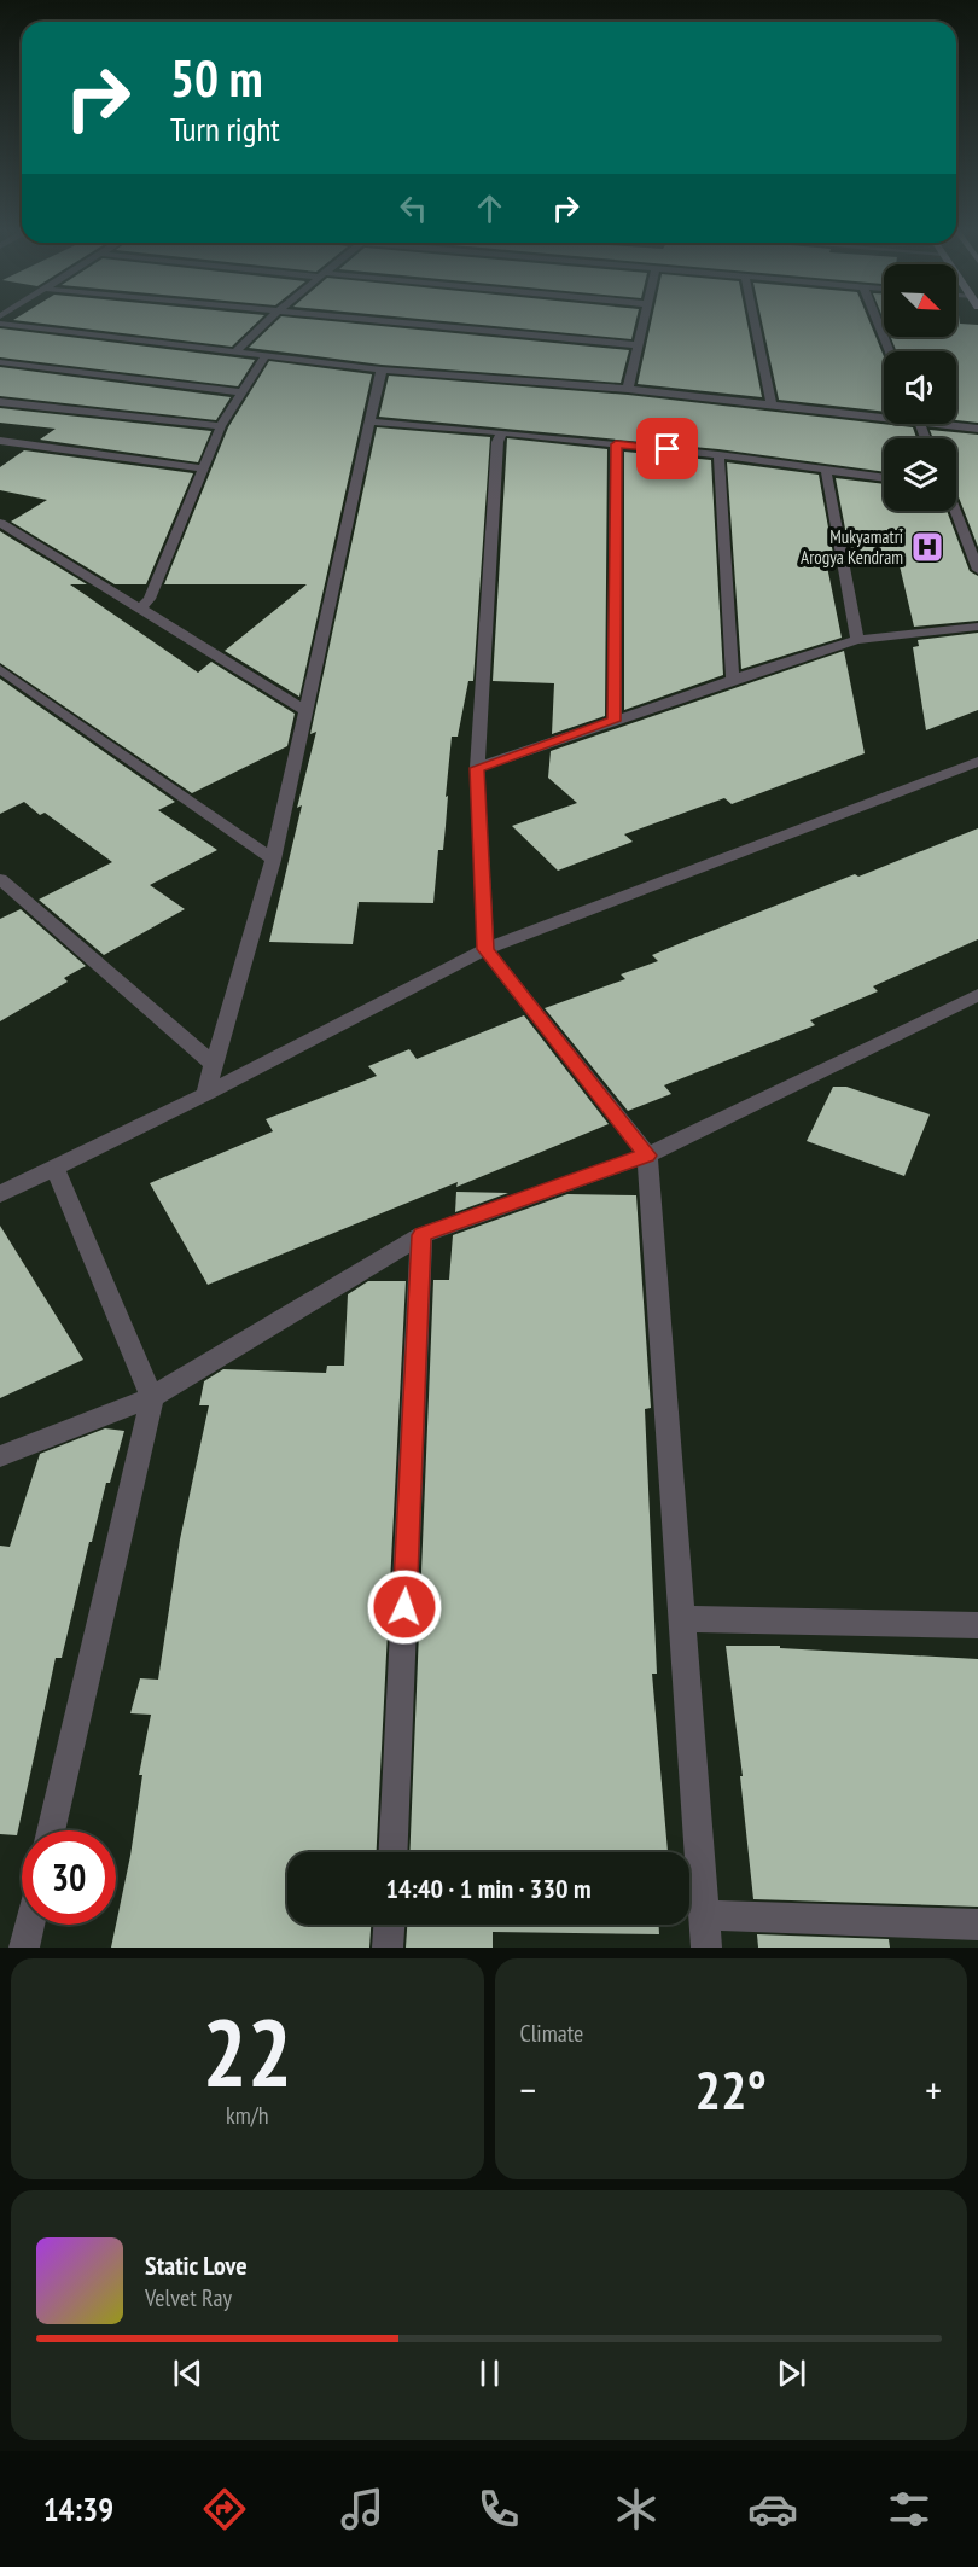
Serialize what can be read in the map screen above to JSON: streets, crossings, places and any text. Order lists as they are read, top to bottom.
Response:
{
  "places": {
    "hospital": ["Mukyamatri Arogya Kendram"]
  },
  "north": "bottom right",
  "page": {
    "turn": ["50 m", "Turn right"],
    "limit": "30",
    "trip": "14:40 · 1 min · 330 m",
    "tile": [
      ["22", "km/h"],
      "Climate"
    ],
    "heat": ["−", "22°", "+"],
    "song": ["Static Love", "Velvet Ray"],
    "tabs": "14:39"
  }
}
